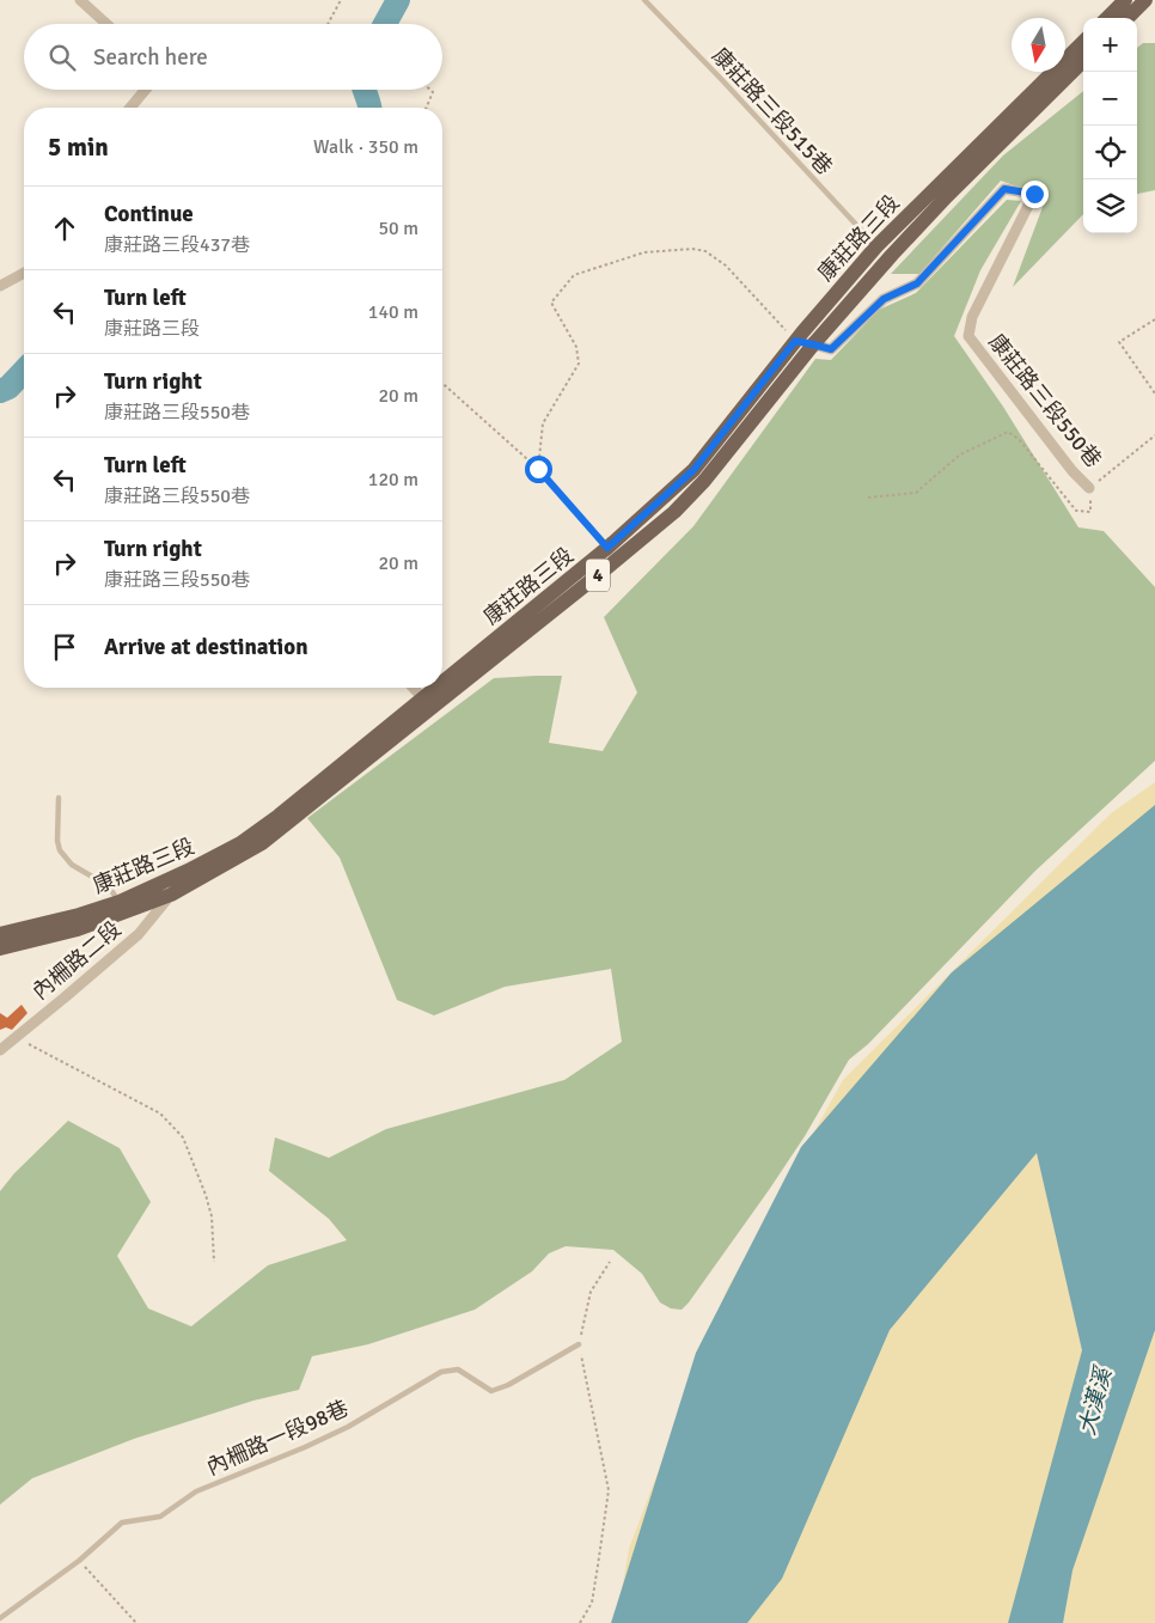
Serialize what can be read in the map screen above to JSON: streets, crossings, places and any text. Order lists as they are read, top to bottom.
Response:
{
  "streets": {
    "main road": ["康莊路三段", "4"],
    "street": ["康莊路三段550巷", "內柵路二段"],
    "lane": ["康莊路三段515巷", "內柵路一段98巷"]
  },
  "crossings": [
    ["康莊路三段515巷", "康莊路三段"],
    ["康莊路三段", "康莊路三段550巷"],
    ["康莊路三段", "內柵路二段"]
  ],
  "water": ["大漢溪"],
  "north": "bottom",
  "page": {
    "map_buttons": ["+", "−"],
    "search": "Search here",
    "heading": ["5 min", "Walk · 350 m"],
    "list": [
      ["Continue", "康莊路三段437巷", "50 m"],
      ["Turn left", "康莊路三段", "140 m"],
      ["Turn right", "康莊路三段550巷", "20 m"],
      ["Turn left", "康莊路三段550巷", "120 m"],
      ["Turn right", "康莊路三段550巷", "20 m"],
      "Arrive at destination"
    ]
  }
}
